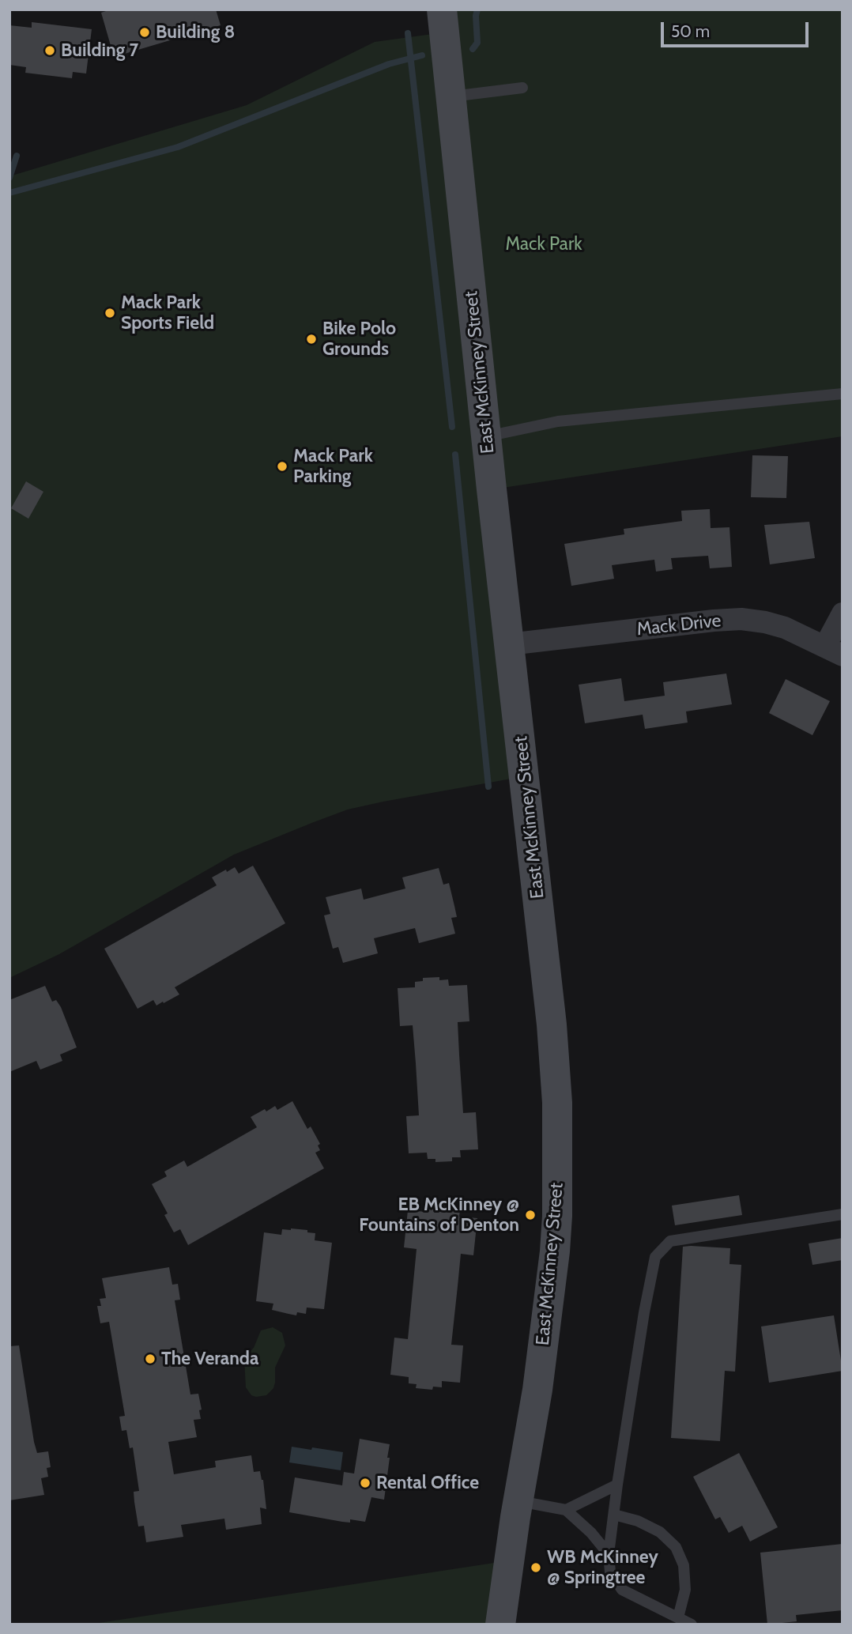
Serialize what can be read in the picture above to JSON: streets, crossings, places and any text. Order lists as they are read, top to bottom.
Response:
{
  "streets": {
    "main road": ["East McKinney Street"],
    "street": ["Mack Drive"]
  },
  "crossings": [
    ["East McKinney Street", "Mack Drive"]
  ],
  "parks": ["Mack Park"],
  "places": [
    "Building 8",
    "Building 7",
    "Mack Park Sports Field",
    "Bike Polo Grounds",
    "Mack Park Parking",
    "EB McKinney @ Fountains of Denton",
    "The Veranda",
    "Rental Office",
    "WB McKinney @ Springtree"
  ],
  "scale_bar": "50 m"
}
